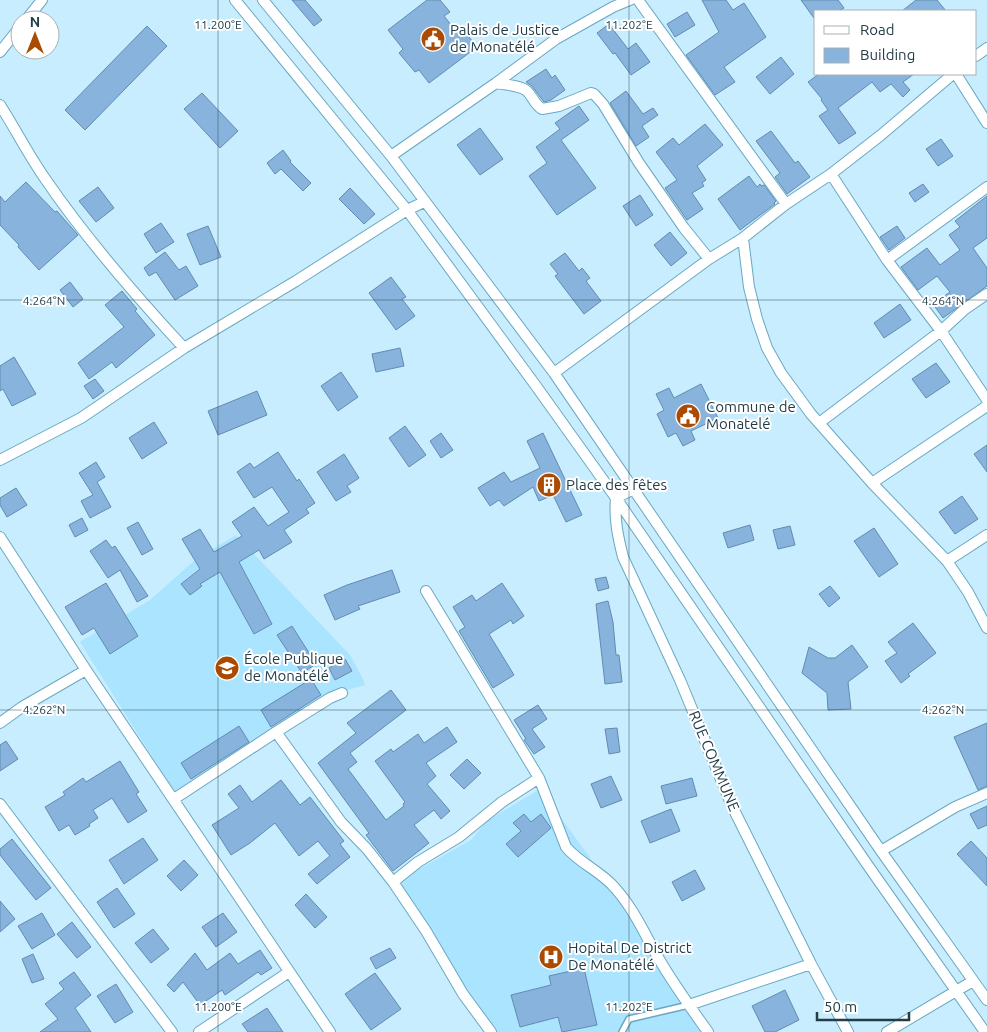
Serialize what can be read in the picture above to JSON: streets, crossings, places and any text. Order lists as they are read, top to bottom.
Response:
{
  "streets": {
    "street": ["RUE COMMUNE"]
  },
  "places": {
    "public building": ["Palais de Justice de Monatélé", "Commune de Monatelé"],
    "building": ["Place des fêtes"],
    "school or university": ["École Publique de Monatélé"],
    "hospital": ["Hopital De District De Monatélé"]
  },
  "legend": ["Road", "Building"],
  "scale_bar": "50 m",
  "north": "top",
  "coordinates": [
    "11.200°E",
    "11.202°E",
    "4.264°N",
    "4.262°N"
  ]
}
